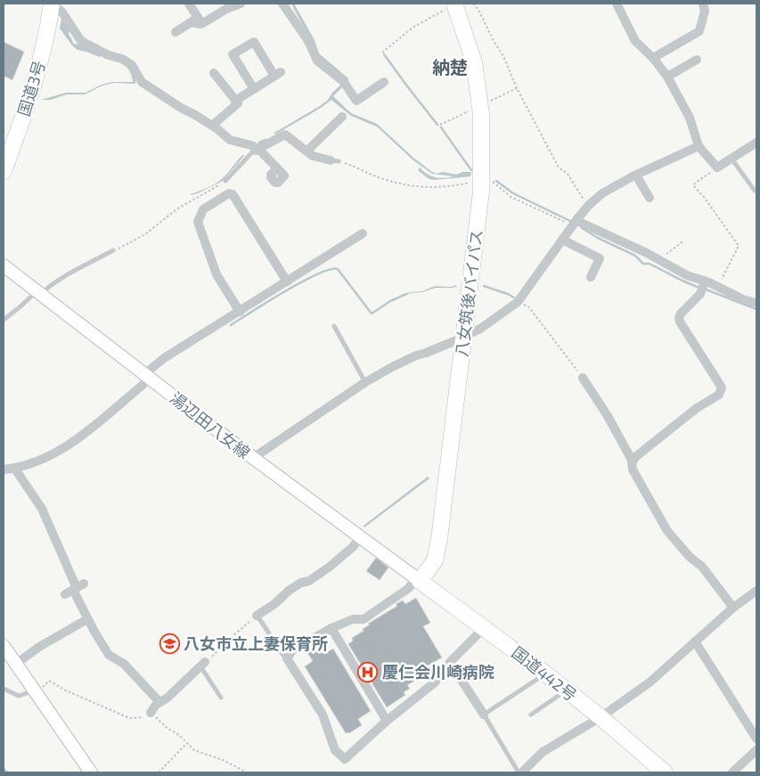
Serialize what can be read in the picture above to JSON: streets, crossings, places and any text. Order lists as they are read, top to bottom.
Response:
{
  "streets": {
    "highway": ["国道3号", "八女筑後バイパス", "国道442号"],
    "main road": ["湯辺田八女線"]
  },
  "crossings": [
    ["八女筑後バイパス", "湯辺田八女線"],
    ["八女筑後バイパス", "国道442号"],
    ["湯辺田八女線", "国道442号"]
  ],
  "districts": ["納楚"],
  "places": {
    "school or university": ["八女市立上妻保育所"],
    "hospital": ["慶仁会川崎病院"]
  }
}
